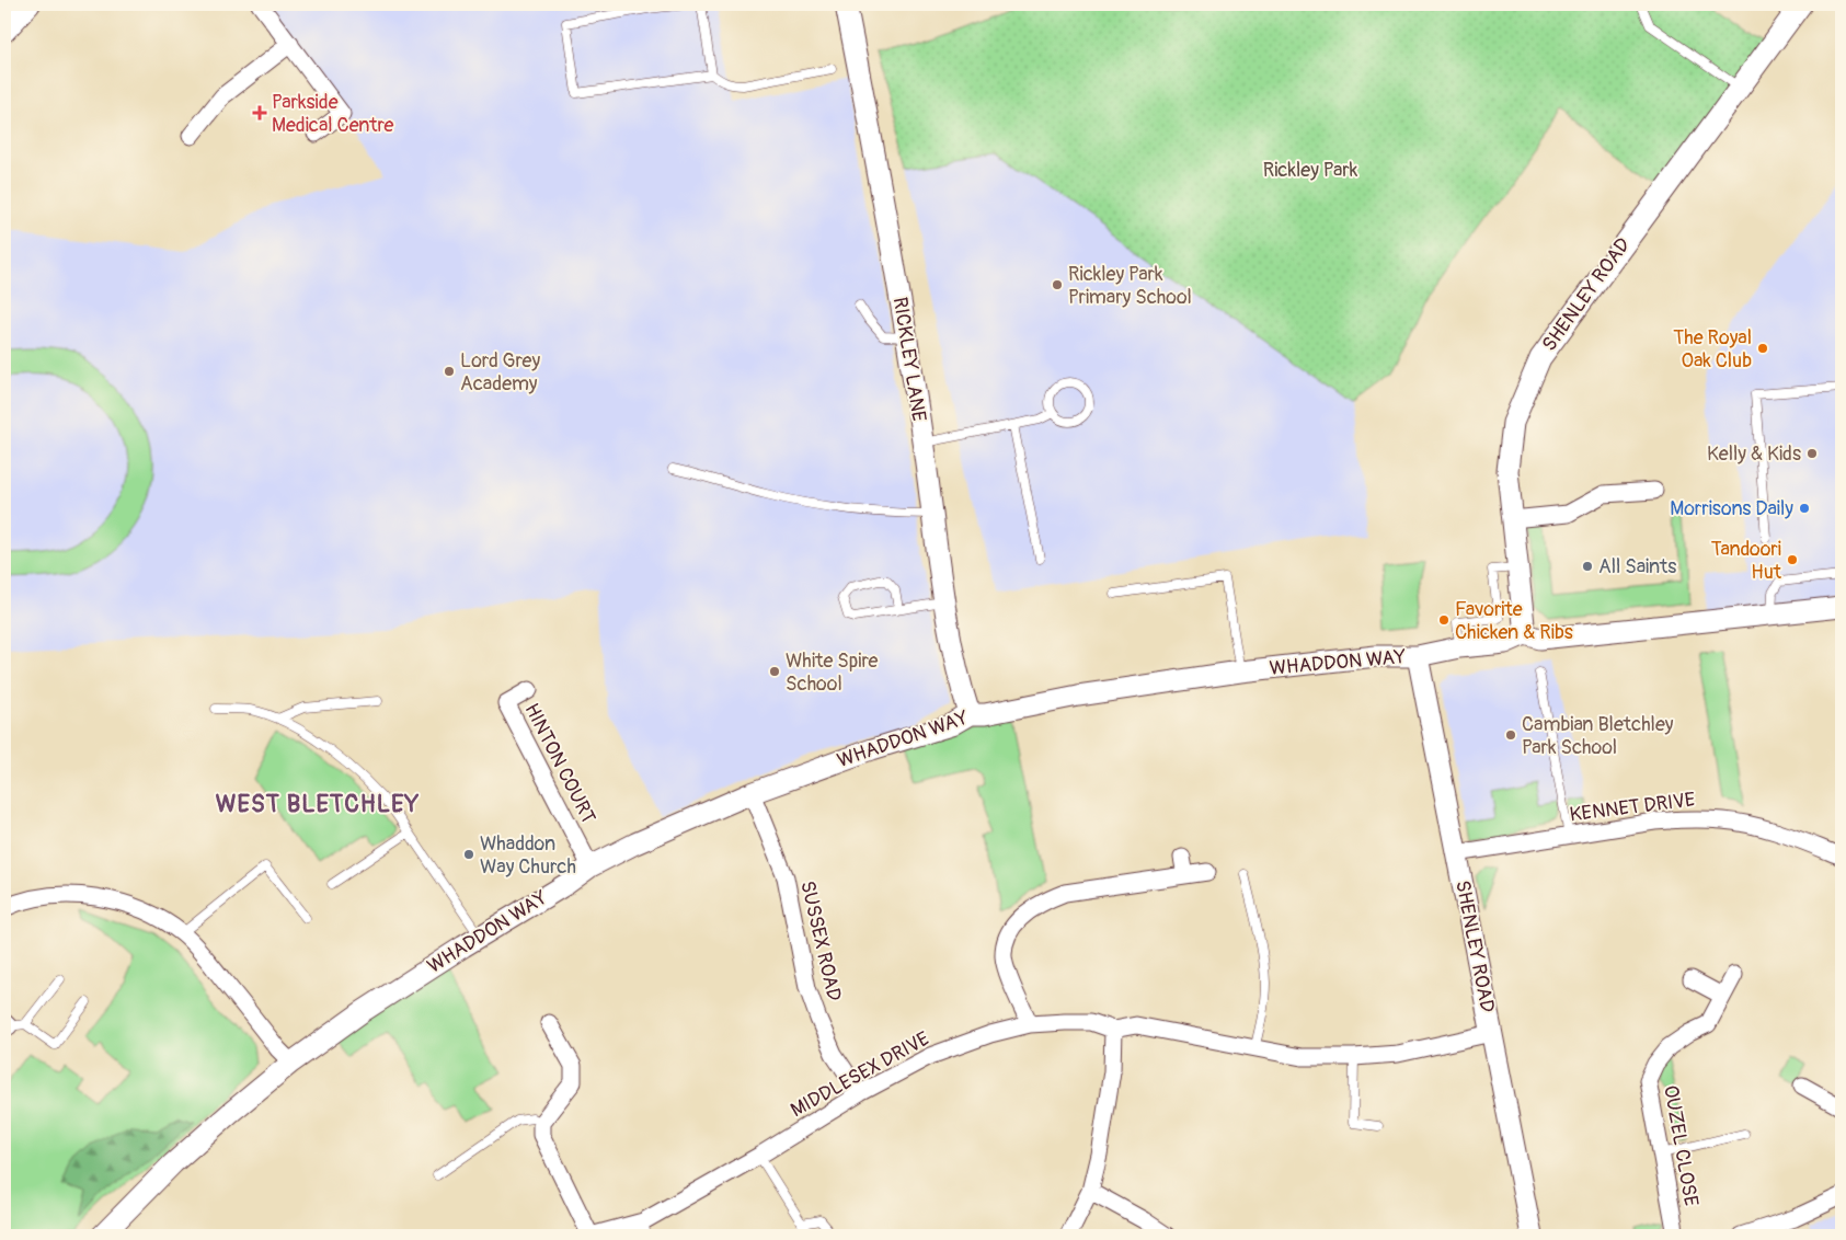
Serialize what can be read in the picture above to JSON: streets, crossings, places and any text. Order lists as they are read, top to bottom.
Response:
{
  "streets": {
    "street": [
      "SHENLEY ROAD",
      "RICKLEY LANE",
      "WHADDON WAY",
      "HINTON COURT",
      "KENNET DRIVE",
      "SUSSEX ROAD",
      "MIDDLESEX DRIVE",
      "OUZEL CLOSE"
    ]
  },
  "crossings": [
    ["SHENLEY ROAD", "WHADDON WAY"],
    ["SHENLEY ROAD", "KENNET DRIVE"],
    ["SHENLEY ROAD", "MIDDLESEX DRIVE"],
    ["RICKLEY LANE", "WHADDON WAY"],
    ["WHADDON WAY", "HINTON COURT"],
    ["WHADDON WAY", "SUSSEX ROAD"],
    ["SUSSEX ROAD", "MIDDLESEX DRIVE"]
  ],
  "districts": ["WEST BLETCHLEY"],
  "parks": ["Rickley Park"],
  "places": {
    "health": ["Parkside Medical Centre"],
    "other": [
      "Rickley Park Primary School",
      "The Royal Oak Club",
      "Lord Grey Academy",
      "Kelly & Kids",
      "Morrisons Daily",
      "Tandoori Hut",
      "All Saints",
      "Favorite Chicken & Ribs",
      "White Spire School",
      "Cambian Bletchley Park School",
      "Whaddon Way Church"
    ]
  }
}
